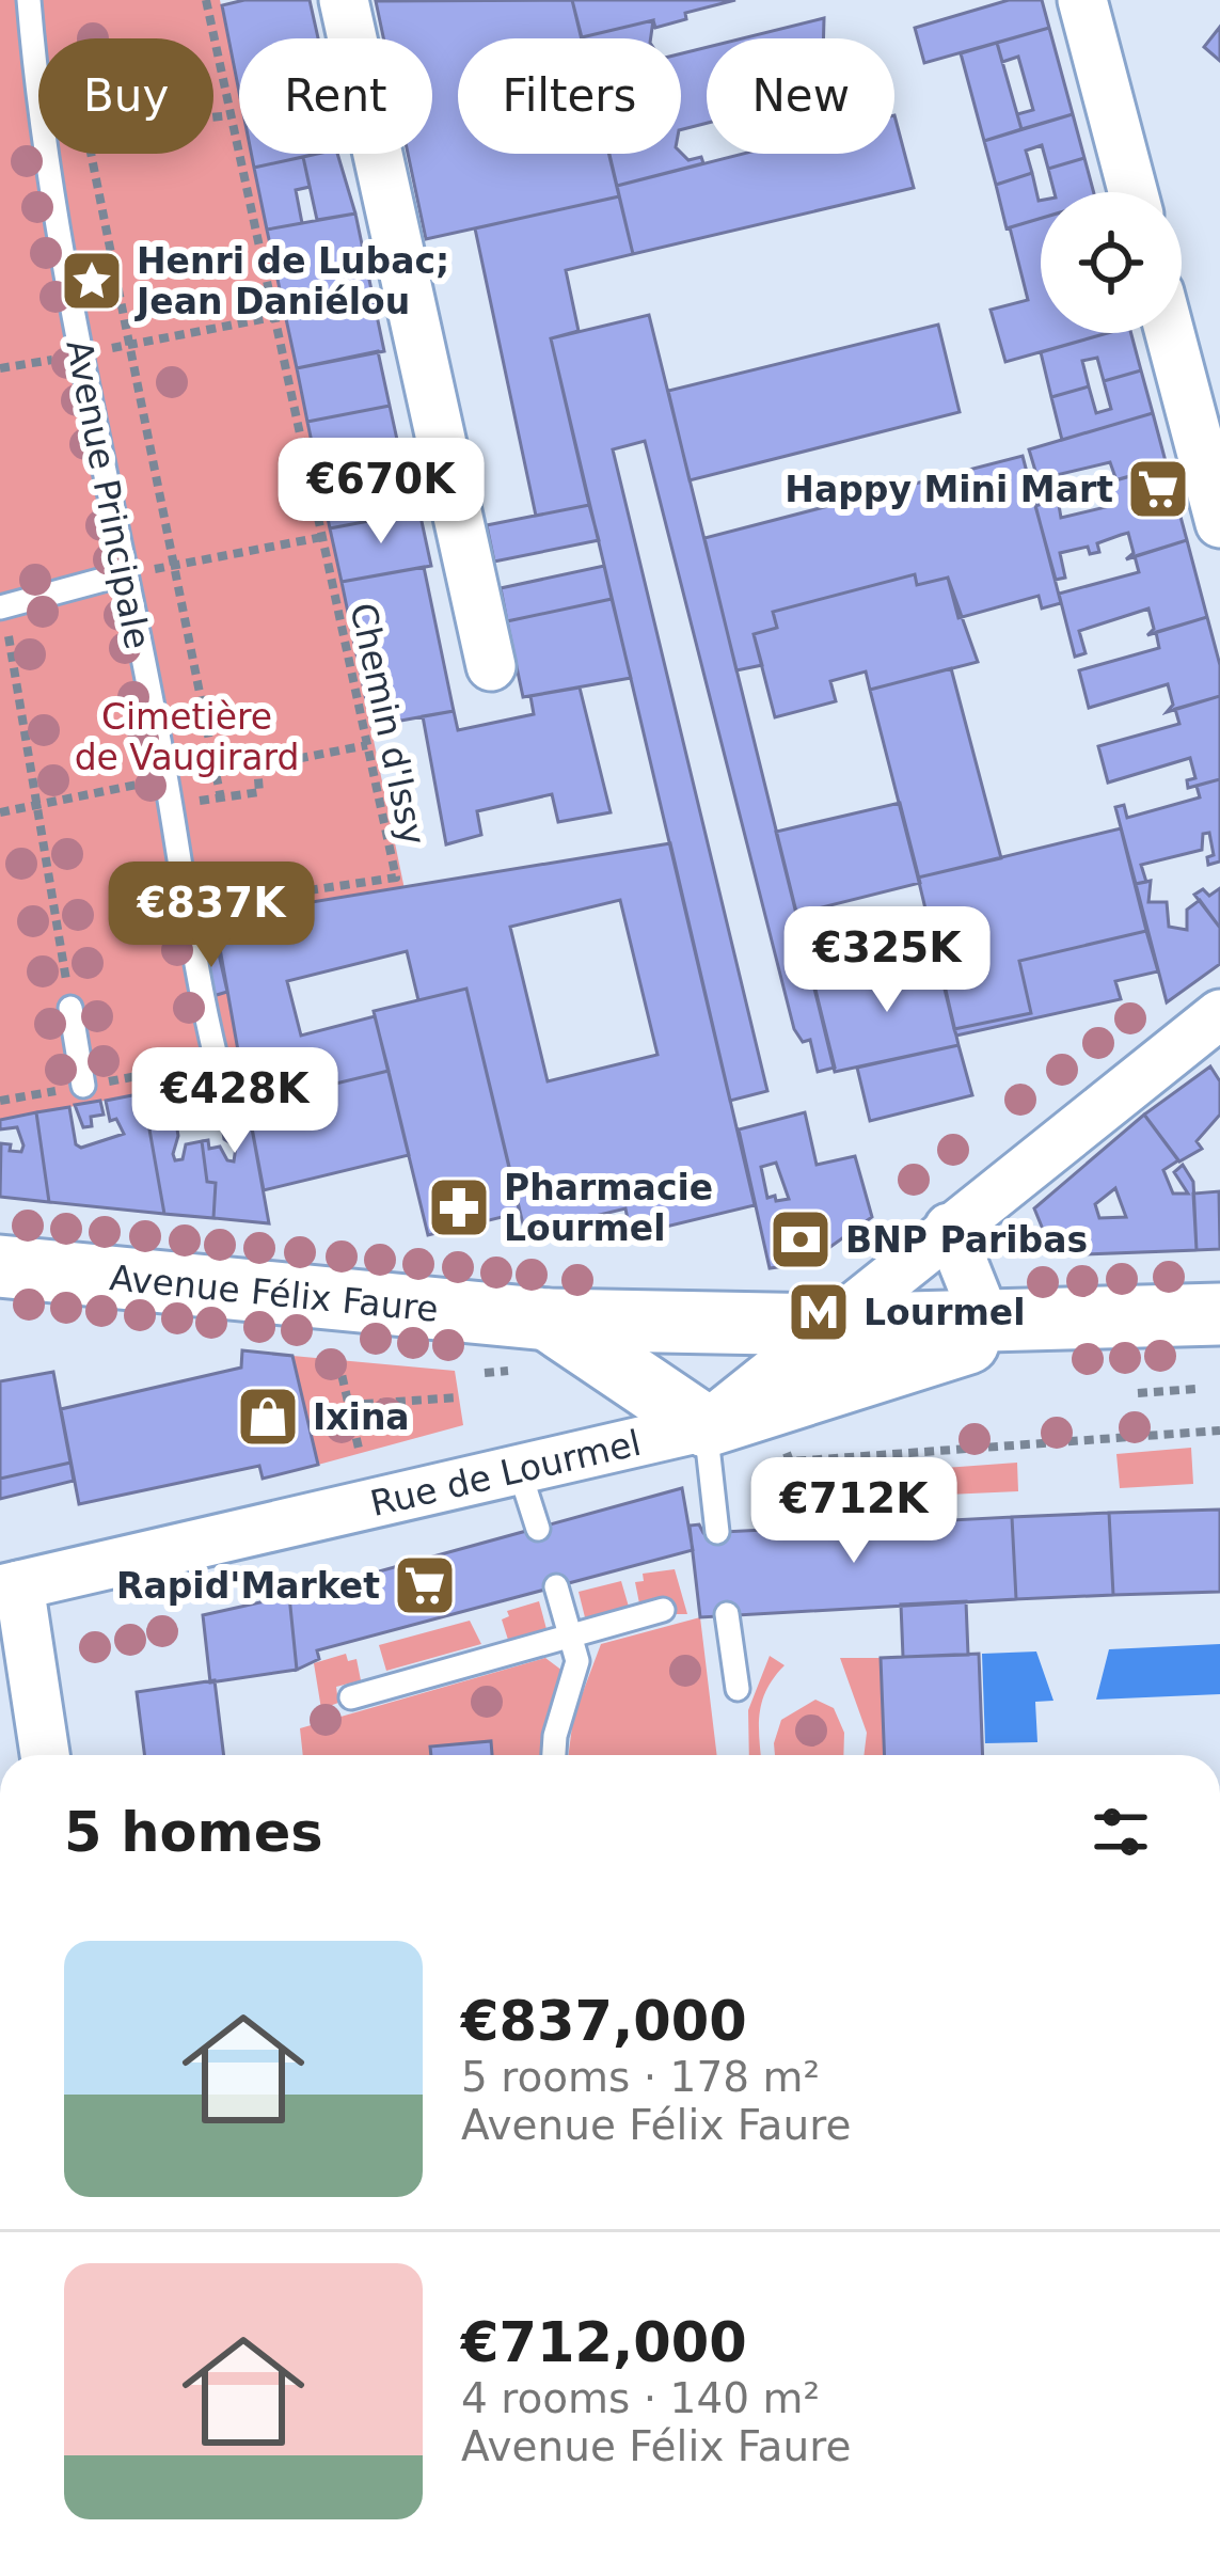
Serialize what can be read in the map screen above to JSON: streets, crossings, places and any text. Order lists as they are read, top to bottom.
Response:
{
  "streets": {
    "street": ["Avenue Félix Faure", "Rue de Lourmel"],
    "lane": ["Avenue Principale"],
    "path": ["Chemin d'Issy"]
  },
  "crossings": [
    ["Avenue Principale", "Chemin d'Issy"],
    ["Avenue Félix Faure", "Rue de Lourmel"]
  ],
  "parks": ["Cimetière de Vaugirard"],
  "places": {
    "place": ["Henri de Lubac; Jean Daniélou"],
    "supermarket": ["Happy Mini Mart", "Rapid'Market"],
    "pharmacy": ["Pharmacie Lourmel"],
    "bank": ["BNP Paribas"],
    "metro station": ["Lourmel"],
    "shop": ["Ixina"]
  },
  "page": {
    "chip": [
      "Buy",
      "Rent",
      "Filters",
      "New"
    ],
    "price": [
      "€670K",
      "€837K",
      "€325K",
      "€428K",
      "€712K"
    ],
    "heading": "5 homes",
    "list": [
      {
        "name": "€837,000",
        "note": "5 rooms · 178 m² · Avenue Félix Faure"
      },
      {
        "name": "€712,000",
        "note": "4 rooms · 140 m² · Avenue Félix Faure"
      }
    ]
  }
}
